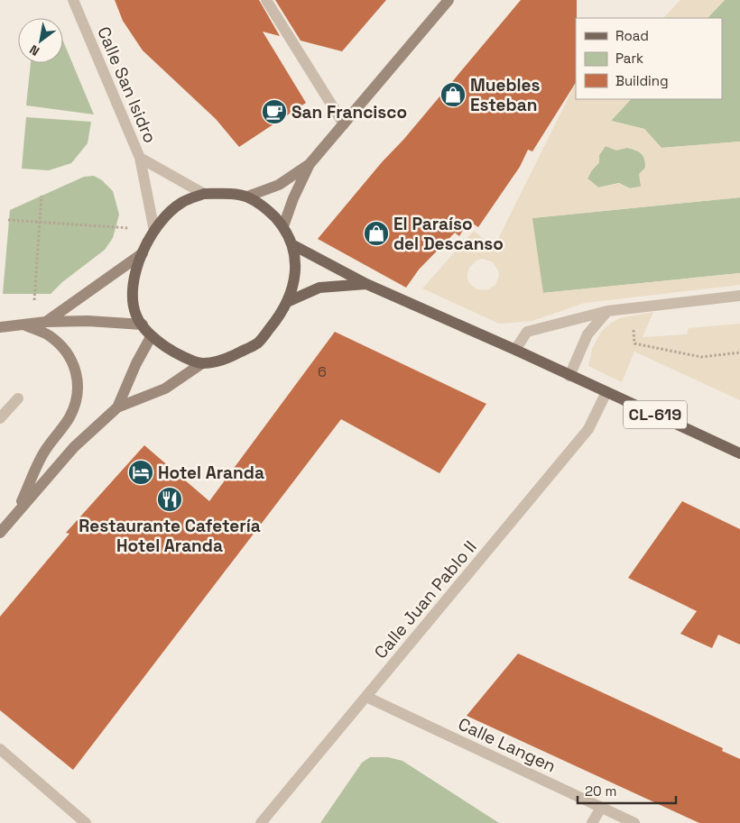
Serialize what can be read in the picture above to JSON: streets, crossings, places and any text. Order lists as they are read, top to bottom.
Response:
{
  "streets": {
    "main road": ["CL-619"],
    "street": ["Calle San Isidro", "Calle Juan Pablo II", "Calle Langen"]
  },
  "crossings": [
    ["CL-619", "Calle Juan Pablo II"],
    ["Calle Juan Pablo II", "Calle Langen"]
  ],
  "places": {
    "shop": ["Muebles Esteban", "El Paraíso del Descanso"],
    "cafe": ["San Francisco"],
    "hotel": ["Hotel Aranda"],
    "restaurant": ["Restaurante Cafetería Hotel Aranda"]
  },
  "house_numbers": ["6"],
  "legend": ["Road", "Park", "Building"],
  "scale_bar": "20 m",
  "north": "bottom left"
}
